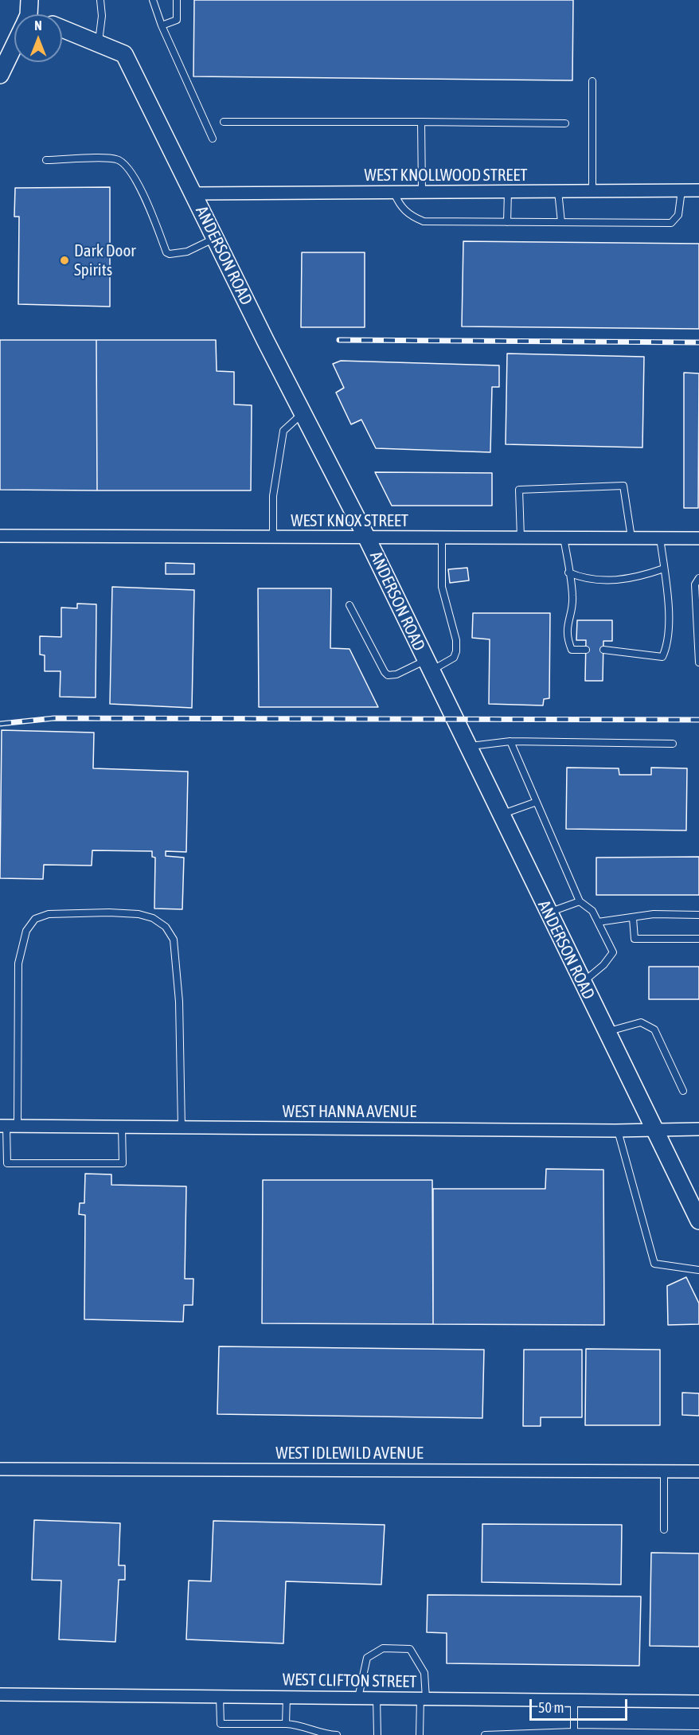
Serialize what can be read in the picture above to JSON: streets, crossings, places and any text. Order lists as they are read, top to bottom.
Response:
{
  "streets": {
    "street": [
      "WEST KNOLLWOOD STREET",
      "ANDERSON ROAD",
      "WEST KNOX STREET",
      "WEST HANNA AVENUE",
      "WEST IDLEWILD AVENUE",
      "WEST CLIFTON STREET"
    ]
  },
  "crossings": [
    ["WEST KNOLLWOOD STREET", "ANDERSON ROAD"],
    ["ANDERSON ROAD", "WEST KNOX STREET"],
    ["ANDERSON ROAD", "WEST HANNA AVENUE"]
  ],
  "places": ["Dark Door Spirits"],
  "scale_bar": "50 m",
  "north": "top"
}
